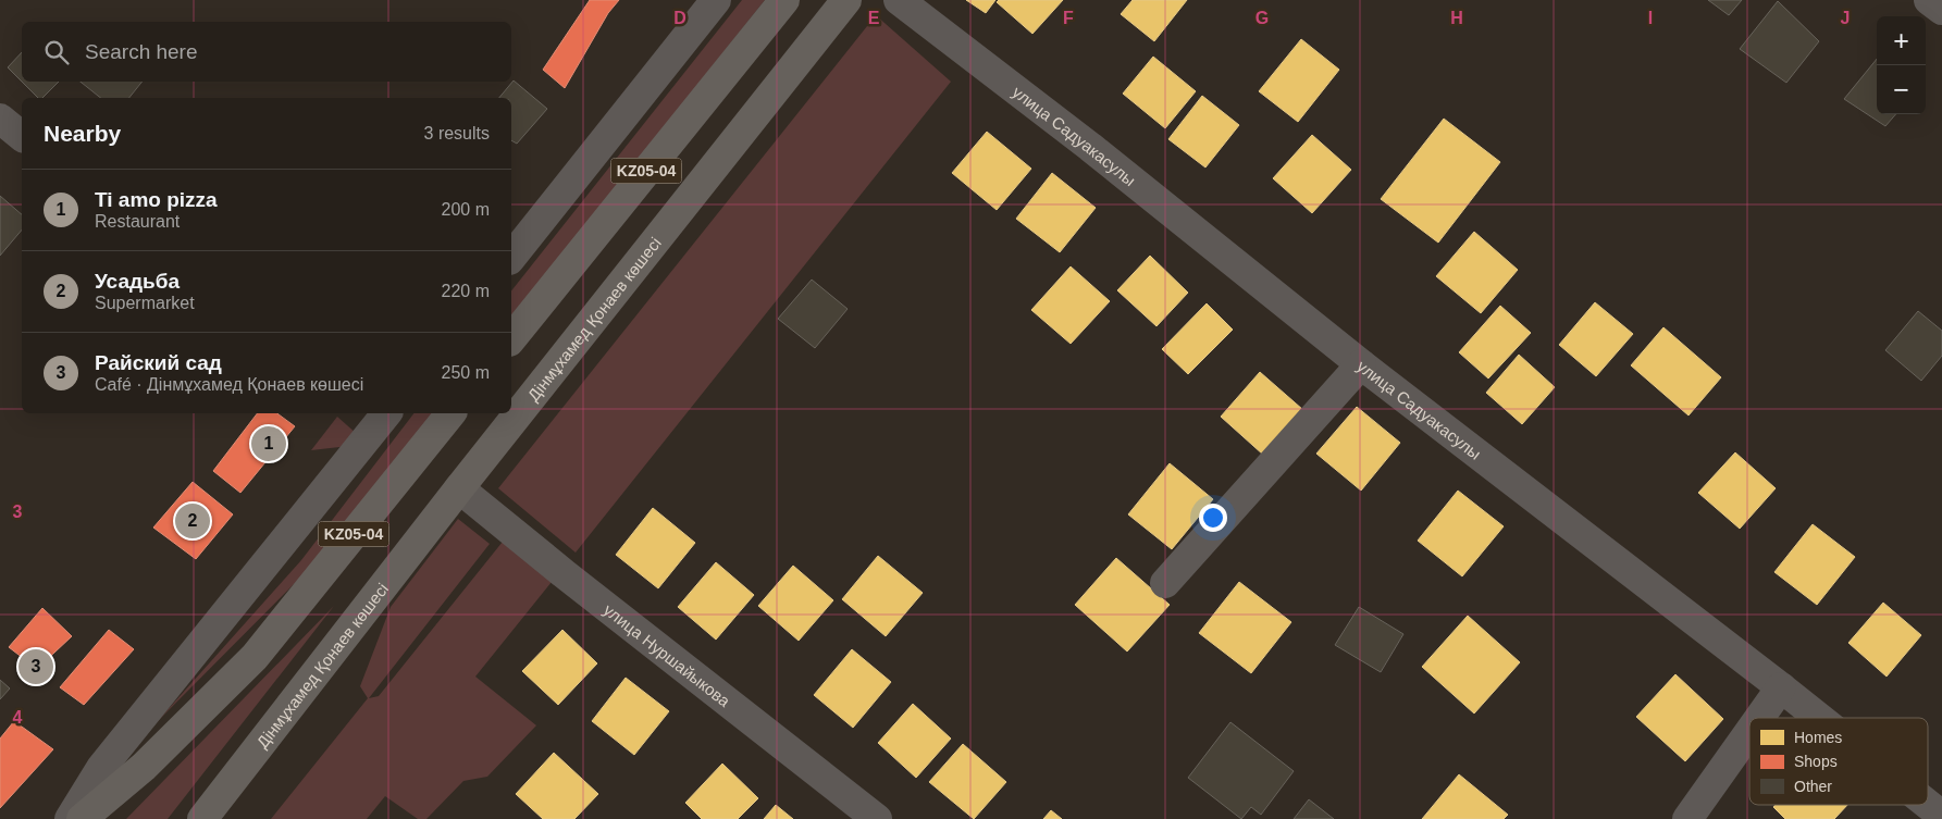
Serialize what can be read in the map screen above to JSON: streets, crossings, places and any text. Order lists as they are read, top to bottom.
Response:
{
  "streets": {
    "main road": ["KZ05-04", "Дінмұхамед Қонаев көшесі"],
    "street": ["улица Садуакасулы", "улица Нуршайыкова"]
  },
  "crossings": [
    ["Дінмұхамед Қонаев көшесі", "улица Нуршайыкова"]
  ],
  "legend": ["Homes", "Shops", "Other"],
  "page": {
    "map_buttons": ["+", "−"],
    "search": "Search here",
    "heading": ["Nearby", "3 results"],
    "list": [
      {
        "mark": "1",
        "name": "Ti amo pizza",
        "note": "Restaurant",
        "value": "200 m"
      },
      {
        "mark": "2",
        "name": "Усадьба",
        "note": "Supermarket",
        "value": "220 m"
      },
      {
        "mark": "3",
        "name": "Райский сад",
        "note": "Café · Дінмұхамед Қонаев көшесі",
        "value": "250 m"
      }
    ],
    "pins": ["1", "2", "3"]
  },
  "grid": {
    "columns": [
      "D",
      "E",
      "F",
      "G",
      "H",
      "I",
      "J"
    ],
    "rows": ["3", "4"]
  }
}
